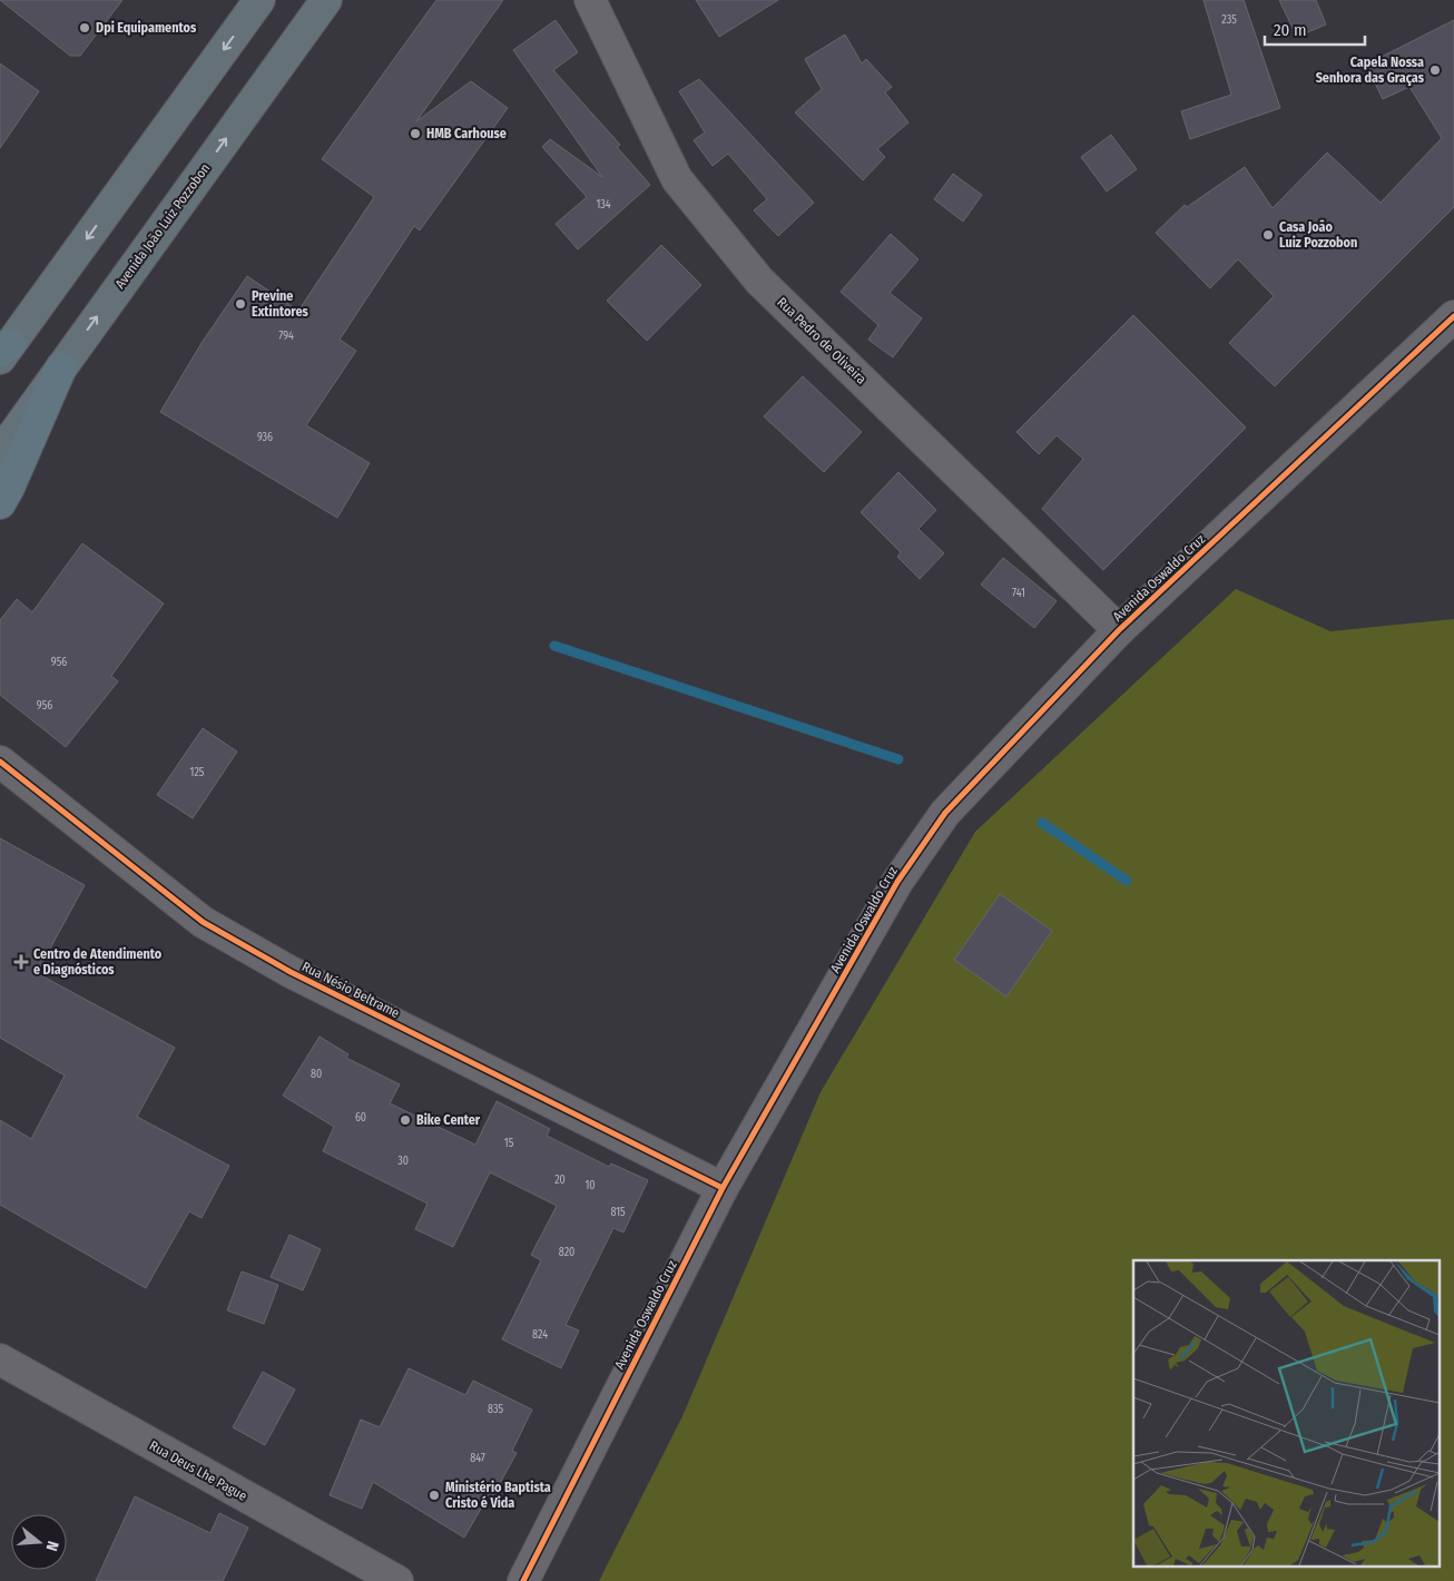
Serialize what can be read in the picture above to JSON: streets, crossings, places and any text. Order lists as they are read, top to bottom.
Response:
{
  "streets": {
    "main road": ["Avenida João Luiz Pozzobon"],
    "street": [
      "Rua Pedro de Oliveira",
      "Avenida Oswaldo Cruz",
      "Rua Nésio Beltrame",
      "Rua Deus Lhe Pague"
    ]
  },
  "crossings": [
    ["Rua Pedro de Oliveira", "Avenida Oswaldo Cruz"],
    ["Avenida Oswaldo Cruz", "Rua Nésio Beltrame"]
  ],
  "places": {
    "other": [
      "Dpi Equipamentos",
      "Capela Nossa Senhora das Graças",
      "HMB Carhouse",
      "Casa João Luiz Pozzobon",
      "Previne Extintores",
      "Bike Center",
      "Ministério Baptista Cristo é Vida"
    ],
    "health": ["Centro de Atendimento e Diagnósticos"]
  },
  "house_numbers": [
    "235",
    "134",
    "794",
    "936",
    "741",
    "956",
    "956",
    "125",
    "80",
    "60",
    "15",
    "30",
    "20",
    "10",
    "815",
    "820",
    "824",
    "835",
    "847"
  ],
  "scale_bar": "20 m",
  "north": "right"
}
